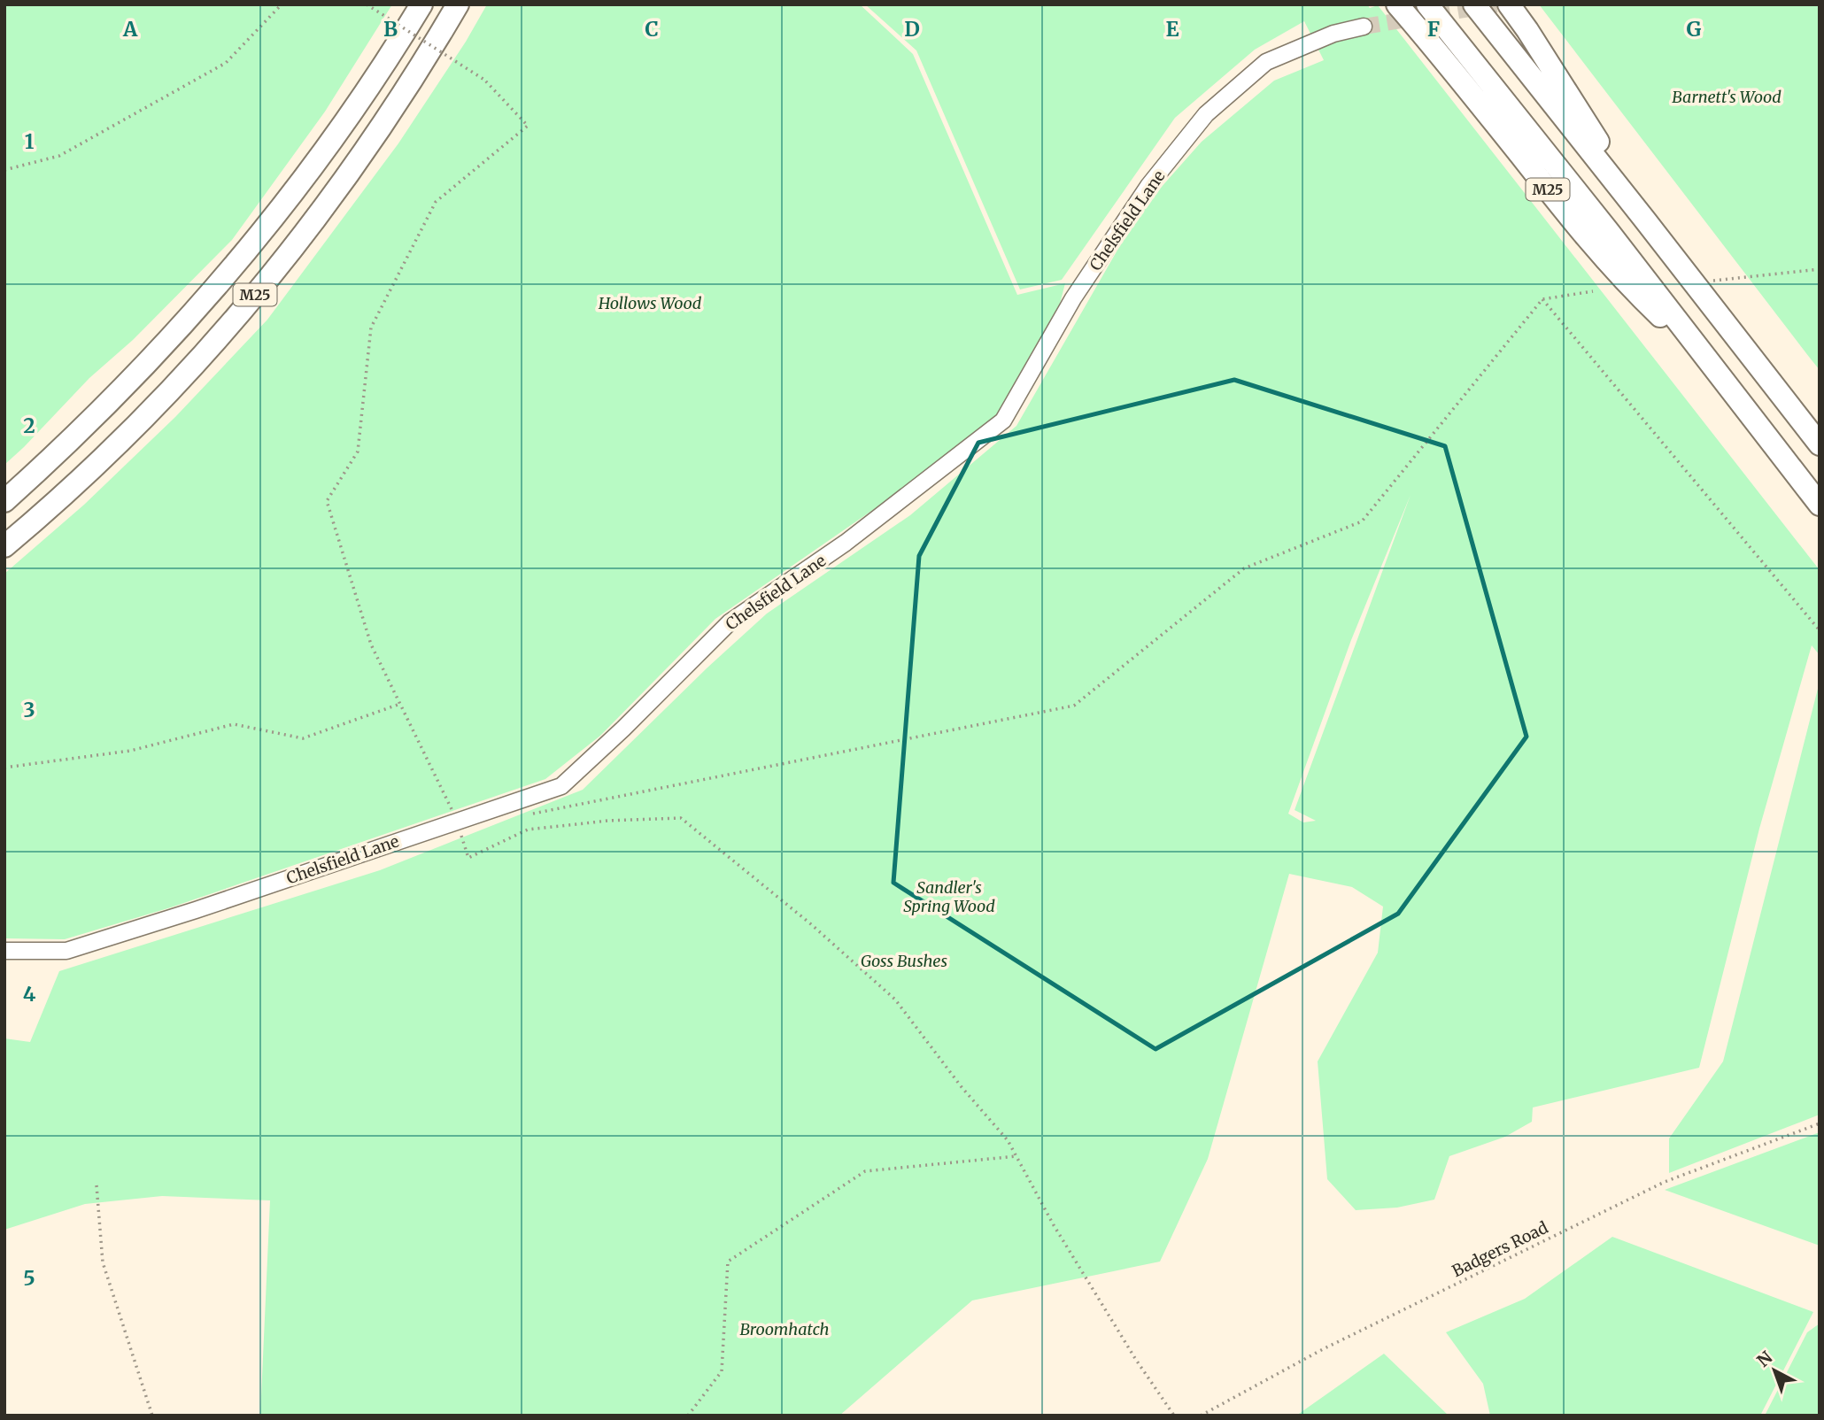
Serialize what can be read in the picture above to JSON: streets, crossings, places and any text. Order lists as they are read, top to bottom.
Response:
{
  "streets": {
    "highway": ["M25"],
    "street": ["Chelsfield Lane"],
    "path": ["Badgers Road"]
  },
  "parks": [
    "Barnett's Wood",
    "Hollows Wood",
    "Sandler's Spring Wood",
    "Goss Bushes",
    "Broomhatch"
  ],
  "north": "top left",
  "grid": {
    "columns": [
      "A",
      "B",
      "C",
      "D",
      "E",
      "F",
      "G"
    ],
    "rows": [
      "1",
      "2",
      "3",
      "4",
      "5"
    ]
  }
}
